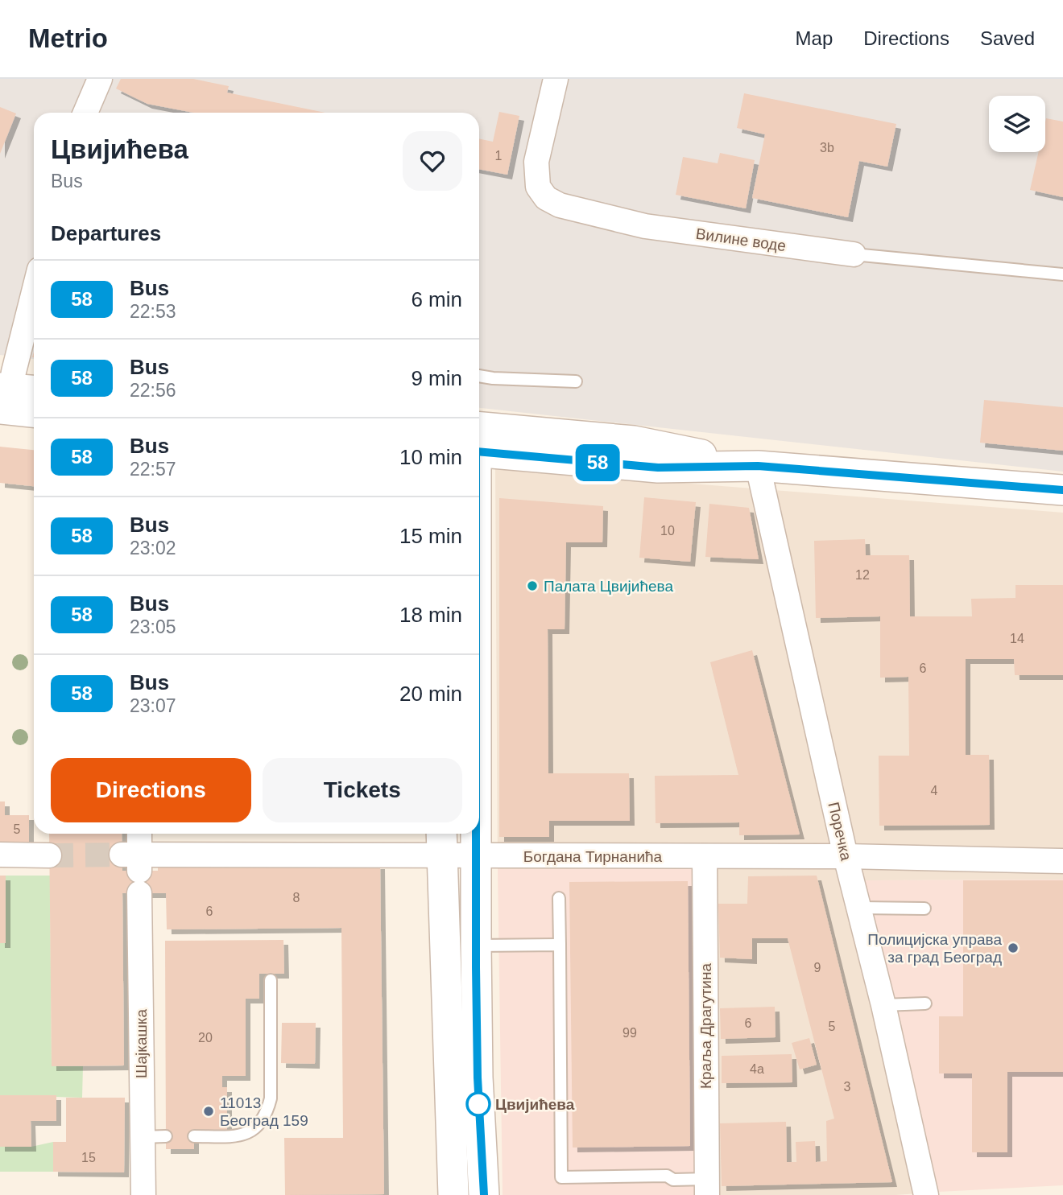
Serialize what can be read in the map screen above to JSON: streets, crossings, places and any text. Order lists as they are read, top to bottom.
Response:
{
  "streets": {
    "street": [
      "Вилине воде",
      "Поречка",
      "Богдана Тирнанића",
      "Краља Драгутина",
      "Шајкашка"
    ]
  },
  "crossings": [
    ["Поречка", "Богдана Тирнанића"],
    ["Богдана Тирнанића", "Краља Драгутина"],
    ["Богдана Тирнанића", "Шајкашка"]
  ],
  "places": [
    "Палата Цвијићева",
    "Полицијска управа за град Београд",
    "Цвијићева",
    "11013 Београд 159"
  ],
  "lines": ["bus line 58"],
  "house_numbers": [
    "3b",
    "1",
    "10",
    "12",
    "14",
    "6",
    "4",
    "5",
    "8",
    "6",
    "9",
    "6",
    "5",
    "99",
    "20",
    "4a",
    "3",
    "15"
  ],
  "page": {
    "header": "Metrio",
    "nav": ["Map", "Directions", "Saved"],
    "on_map": "58",
    "heading": [
      ["Цвијићева", "Bus"],
      "Departures"
    ],
    "list": [
      {
        "mark": "58",
        "name": "Bus",
        "note": "22:53",
        "value": "6 min"
      },
      {
        "mark": "58",
        "name": "Bus",
        "note": "22:56",
        "value": "9 min"
      },
      {
        "mark": "58",
        "name": "Bus",
        "note": "22:57",
        "value": "10 min"
      },
      {
        "mark": "58",
        "name": "Bus",
        "note": "23:02",
        "value": "15 min"
      },
      {
        "mark": "58",
        "name": "Bus",
        "note": "23:05",
        "value": "18 min"
      },
      {
        "mark": "58",
        "name": "Bus",
        "note": "23:07",
        "value": "20 min"
      }
    ],
    "buttons": ["Directions", "Tickets"]
  }
}
